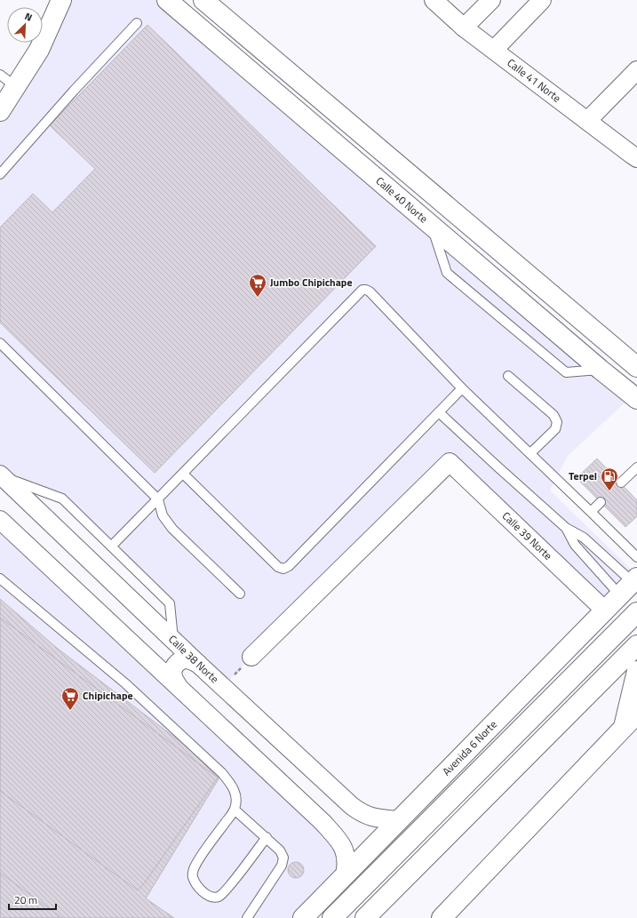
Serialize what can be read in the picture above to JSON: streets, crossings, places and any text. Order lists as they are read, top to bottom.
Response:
{
  "streets": {
    "street": [
      "Calle 41 Norte",
      "Calle 40 Norte",
      "Calle 39 Norte",
      "Calle 38 Norte",
      "Avenida 6 Norte"
    ]
  },
  "crossings": [
    ["Calle 39 Norte", "Avenida 6 Norte"],
    ["Calle 38 Norte", "Avenida 6 Norte"]
  ],
  "places": {
    "supermarket": ["Jumbo Chipichape", "Chipichape"],
    "fuel station": ["Terpel"]
  },
  "scale_bar": "20 m",
  "north": "top right"
}
